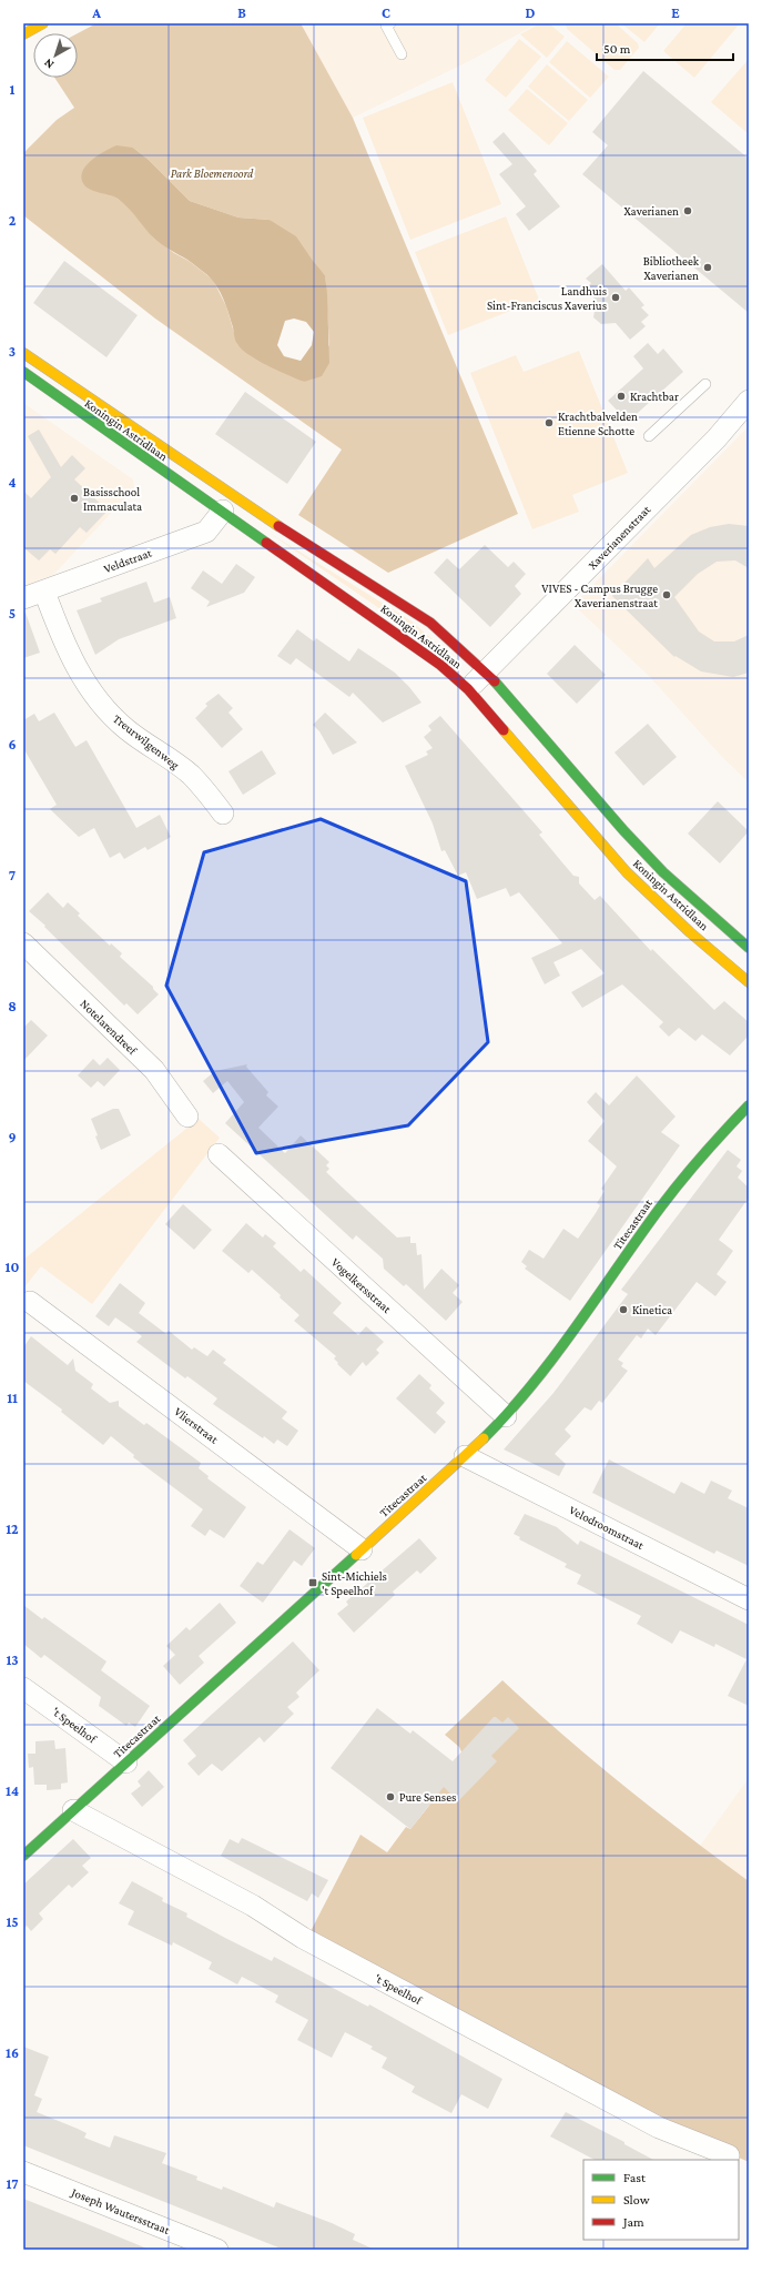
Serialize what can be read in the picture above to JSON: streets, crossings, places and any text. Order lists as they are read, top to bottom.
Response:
{
  "streets": {
    "main road": ["Koningin Astridlaan", "Titecastraat"],
    "street": [
      "Xaverianenstraat",
      "Veldstraat",
      "Treurwilgenweg",
      "Notelarendreef",
      "Vogelkersstraat",
      "Vlierstraat",
      "Velodroomstraat",
      "'t Speelhof",
      "Joseph Wautersstraat"
    ]
  },
  "crossings": [
    ["Koningin Astridlaan", "Xaverianenstraat"],
    ["Koningin Astridlaan", "Veldstraat"],
    ["Veldstraat", "Treurwilgenweg"],
    ["Titecastraat", "Vogelkersstraat"],
    ["Titecastraat", "Vlierstraat"],
    ["Titecastraat", "Velodroomstraat"],
    ["Titecastraat", "'t Speelhof"]
  ],
  "parks": ["Park Bloemenoord"],
  "places": {
    "other": [
      "Xaverianen",
      "Bibliotheek Xaverianen",
      "Landhuis Sint-Franciscus Xaverius",
      "Krachtbar",
      "Krachtbalvelden Etienne Schotte",
      "Basisschool Immaculata",
      "VIVES - Campus Brugge Xaverianenstraat",
      "Kinetica",
      "Pure Senses"
    ],
    "transit": ["Sint-Michiels 't Speelhof"]
  },
  "legend": ["Fast", "Slow", "Jam"],
  "scale_bar": "50 m",
  "north": "bottom left",
  "grid": {
    "columns": [
      "A",
      "B",
      "C",
      "D",
      "E"
    ],
    "rows": [
      "1",
      "2",
      "3",
      "4",
      "5",
      "6",
      "7",
      "8",
      "9",
      "10",
      "11",
      "12",
      "13",
      "14",
      "15",
      "16",
      "17"
    ]
  }
}
